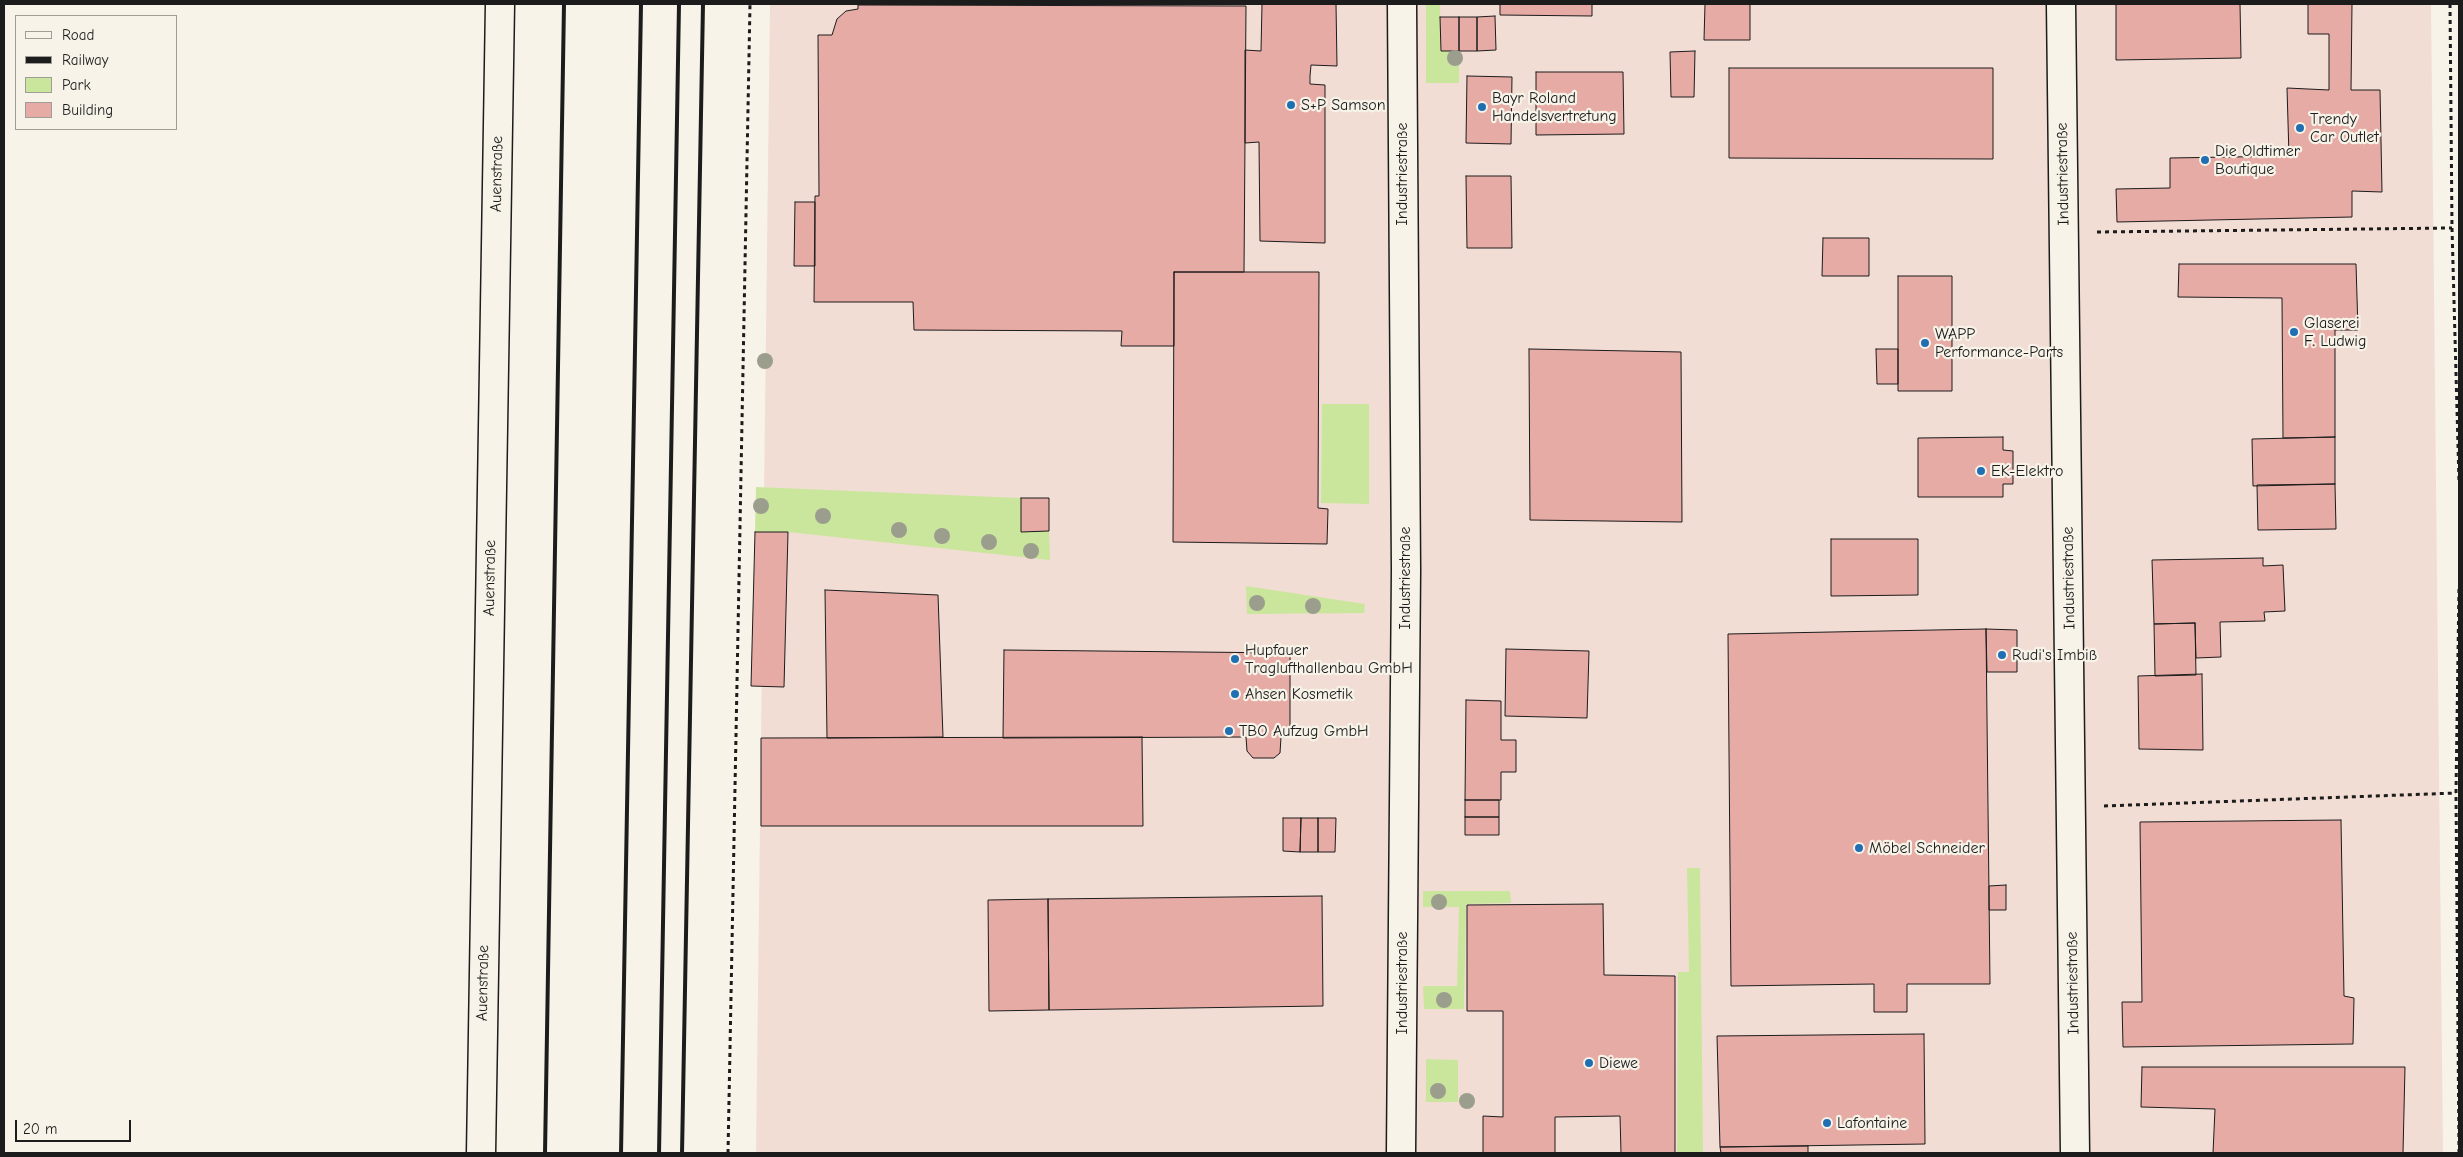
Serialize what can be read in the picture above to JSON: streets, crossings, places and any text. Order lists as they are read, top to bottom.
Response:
{
  "streets": {
    "street": ["Auenstraße", "Industriestraße"]
  },
  "places": [
    "S+P Samson",
    "Bayr Roland Handelsvertretung",
    "Trendy Car Outlet",
    "Die Oldtimer Boutique",
    "Glaserei F. Ludwig",
    "WAPP Performance-Parts",
    "EK-Elektro",
    "Rudi's Imbiß",
    "Hupfauer Traglufthallenbau GmbH",
    "Ahsen Kosmetik",
    "TBO Aufzug GmbH",
    "Möbel Schneider",
    "Diewe",
    "Lafontaine"
  ],
  "legend": [
    "Road",
    "Railway",
    "Park",
    "Building"
  ],
  "scale_bar": "20 m"
}
